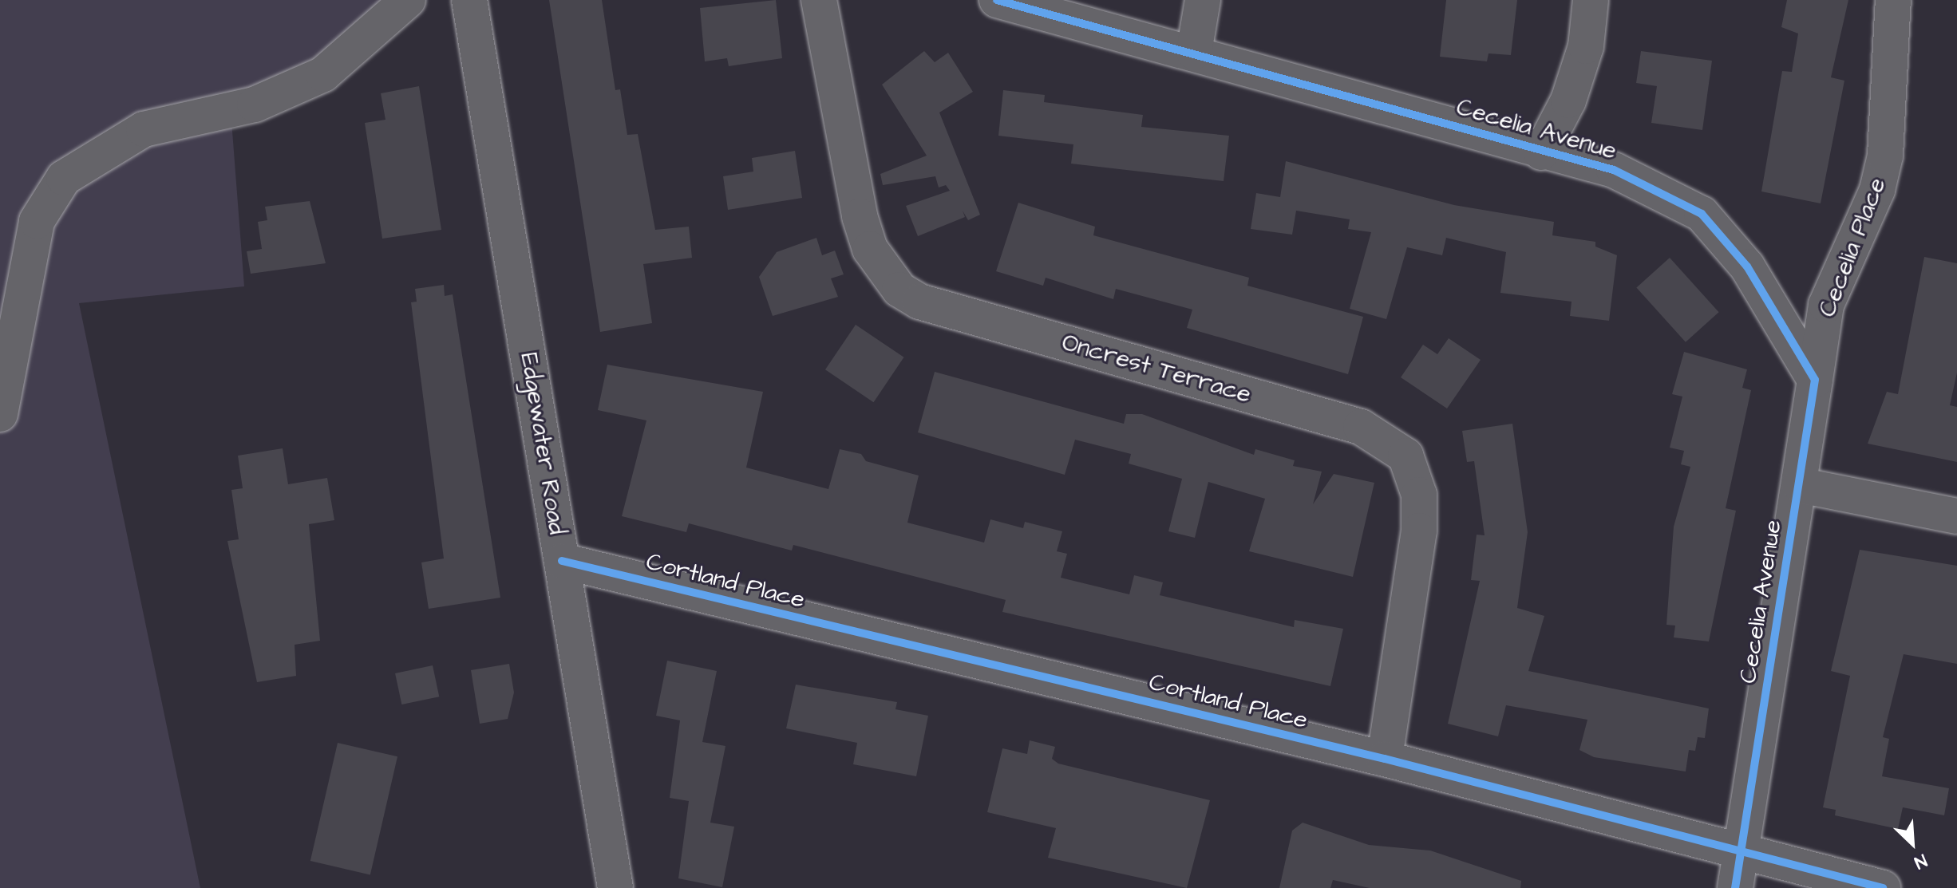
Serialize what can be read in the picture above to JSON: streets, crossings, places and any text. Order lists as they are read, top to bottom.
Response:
{
  "streets": {
    "street": [
      "Cecelia Avenue",
      "Cecelia Place",
      "Oncrest Terrace",
      "Edgewater Road",
      "Cortland Place"
    ]
  },
  "crossings": [
    ["Cecelia Avenue", "Cecelia Place"],
    ["Cecelia Avenue", "Cortland Place"],
    ["Oncrest Terrace", "Cortland Place"],
    ["Edgewater Road", "Cortland Place"]
  ],
  "north": "bottom right"
}
